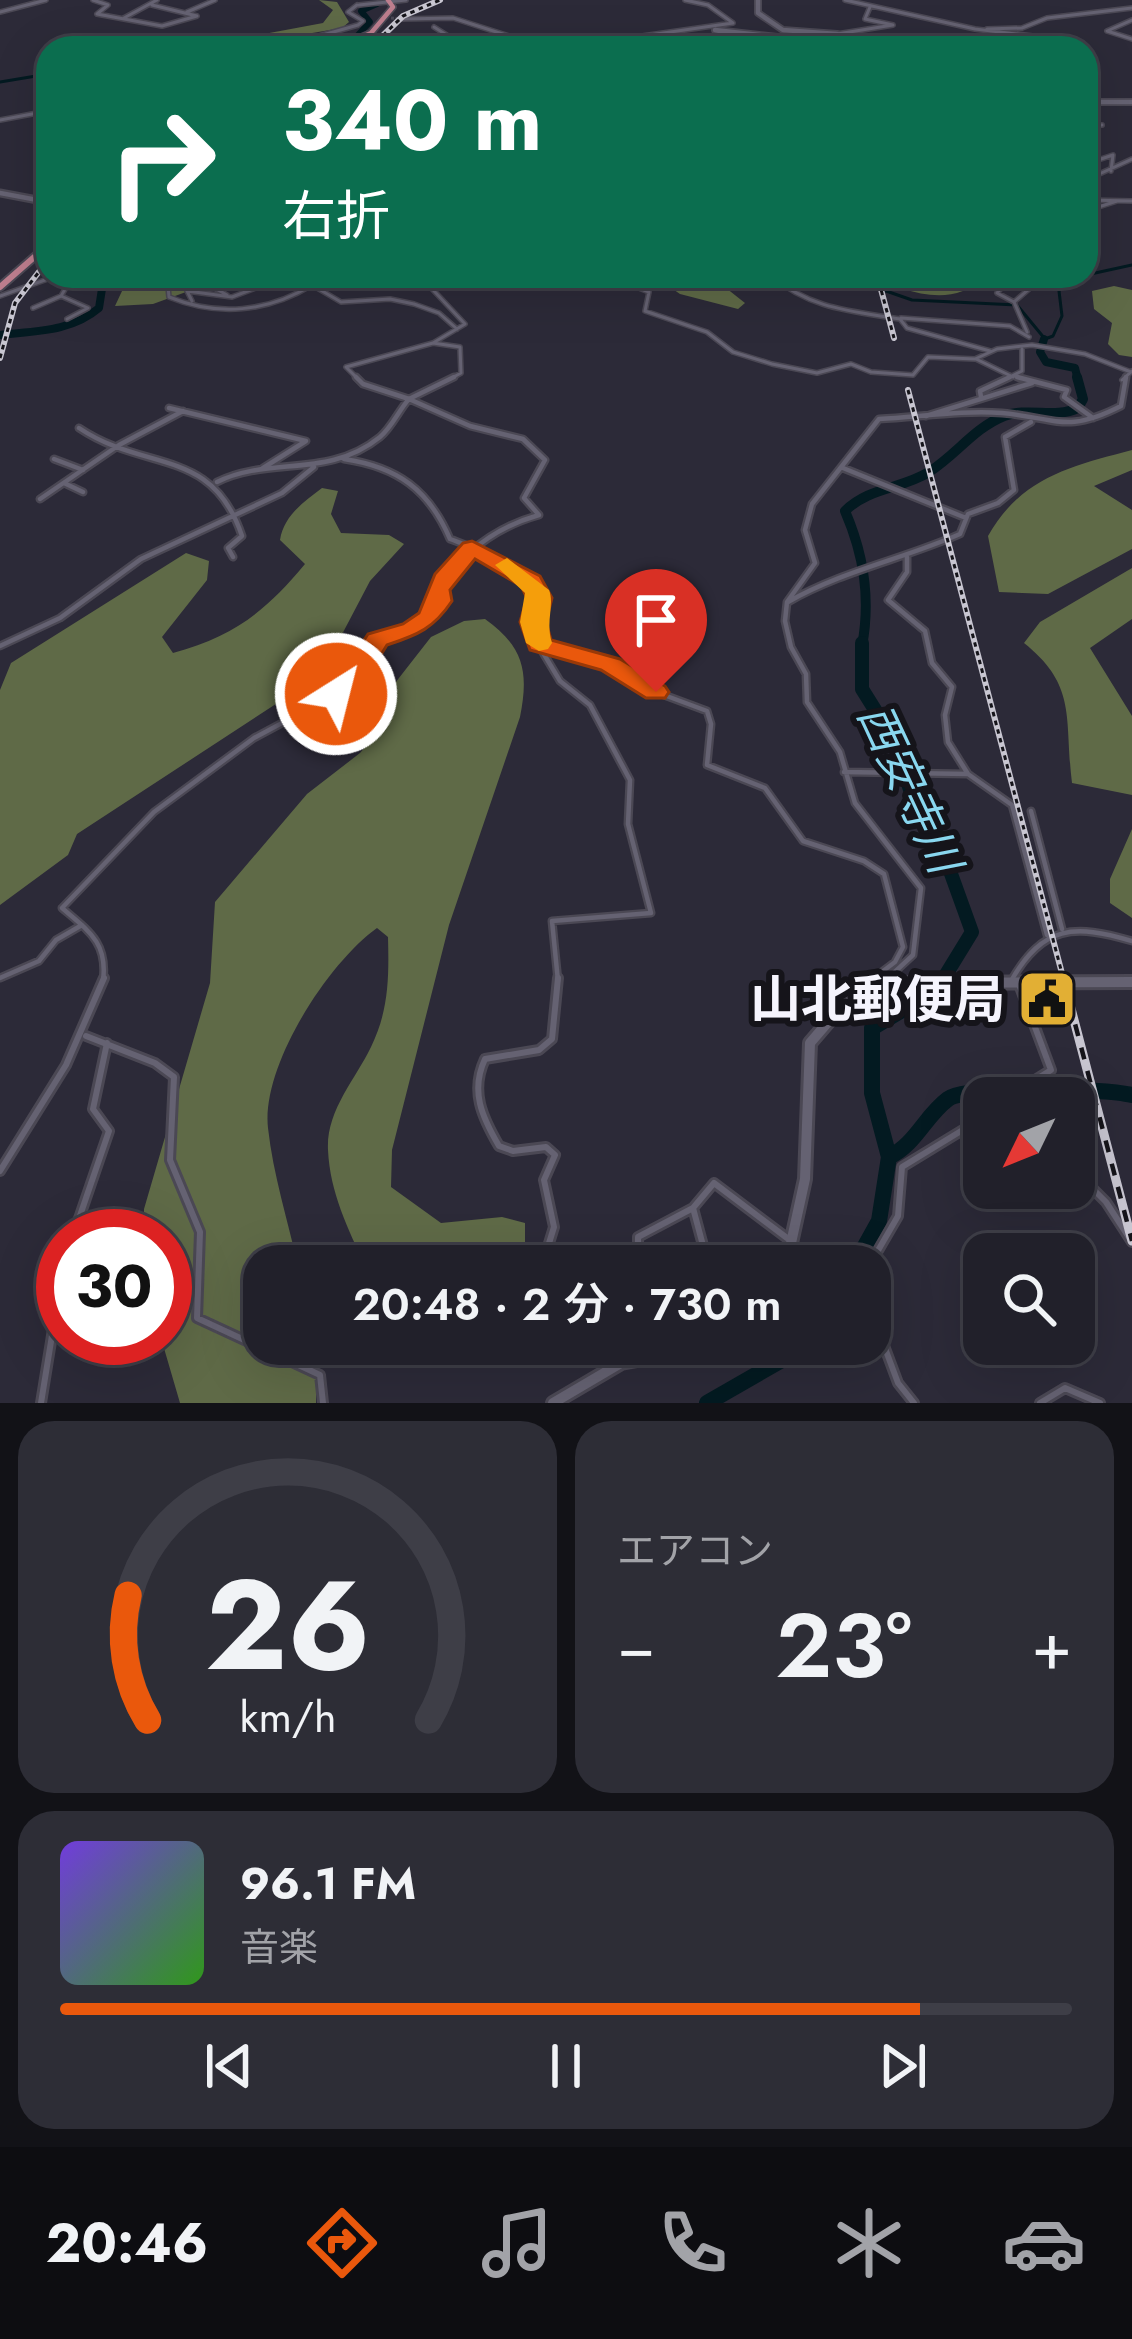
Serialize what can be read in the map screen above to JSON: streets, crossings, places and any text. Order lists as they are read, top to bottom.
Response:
{
  "water": ["西安寺川"],
  "places": {
    "public building": ["山北郵便局"]
  },
  "north": "bottom left",
  "page": {
    "turn": ["340 m", "右折"],
    "limit": "30",
    "trip": "20:48 · 2 分 · 730 m",
    "tile": "エアコン",
    "heat": ["−", "23°", "+"],
    "song": ["96.1 FM", "音楽"],
    "tabs": "20:46",
    "gauge": ["26", "km/h"]
  }
}
